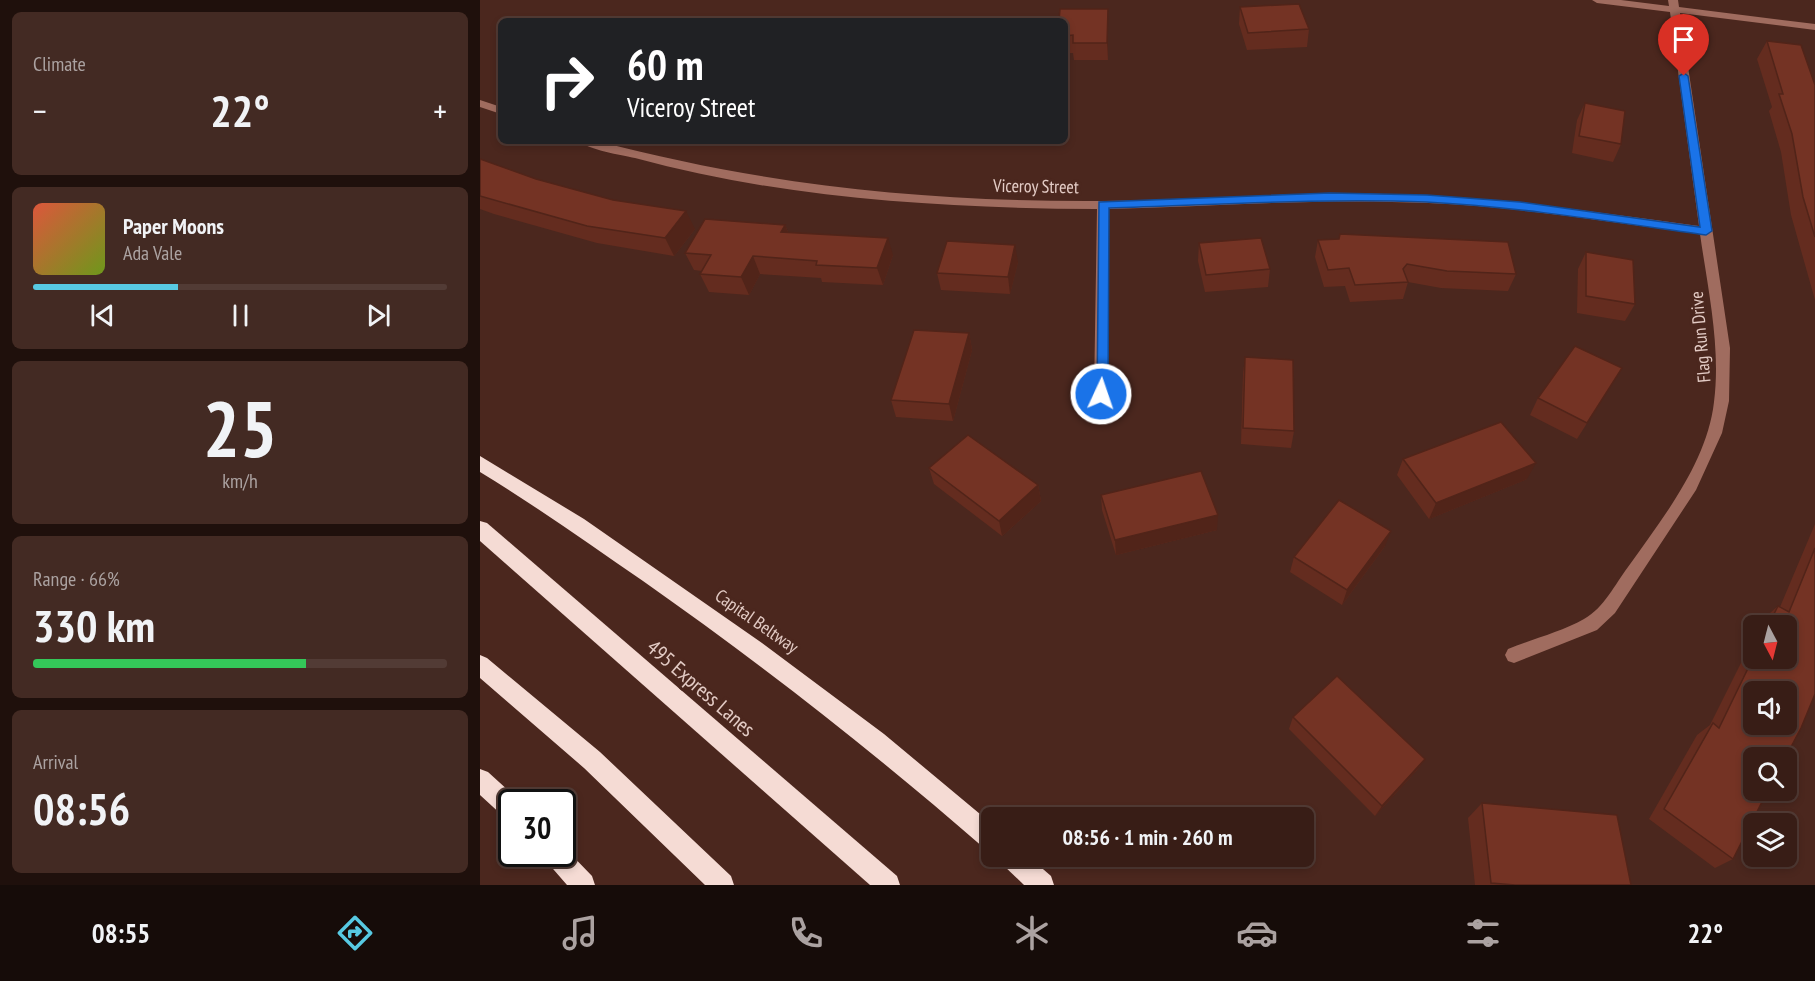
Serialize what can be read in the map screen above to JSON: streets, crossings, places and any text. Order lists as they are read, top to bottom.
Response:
{
  "streets": {
    "highway": ["Capital Beltway", "495 Express Lanes"],
    "street": ["Viceroy Street", "Flag Run Drive"]
  },
  "crossings": [
    ["Viceroy Street", "Flag Run Drive"]
  ],
  "north": "bottom",
  "page": {
    "tile": [
      "Climate",
      ["25", "km/h"],
      ["Range · 66%", "330 km"],
      ["Arrival", "08:56"]
    ],
    "turn": ["60 m", "Viceroy Street"],
    "heat": ["−", "22°", "+"],
    "song": ["Paper Moons", "Ada Vale"],
    "limit": "30",
    "trip": "08:56 · 1 min · 260 m",
    "tabs": ["08:55", "22°"]
  }
}
